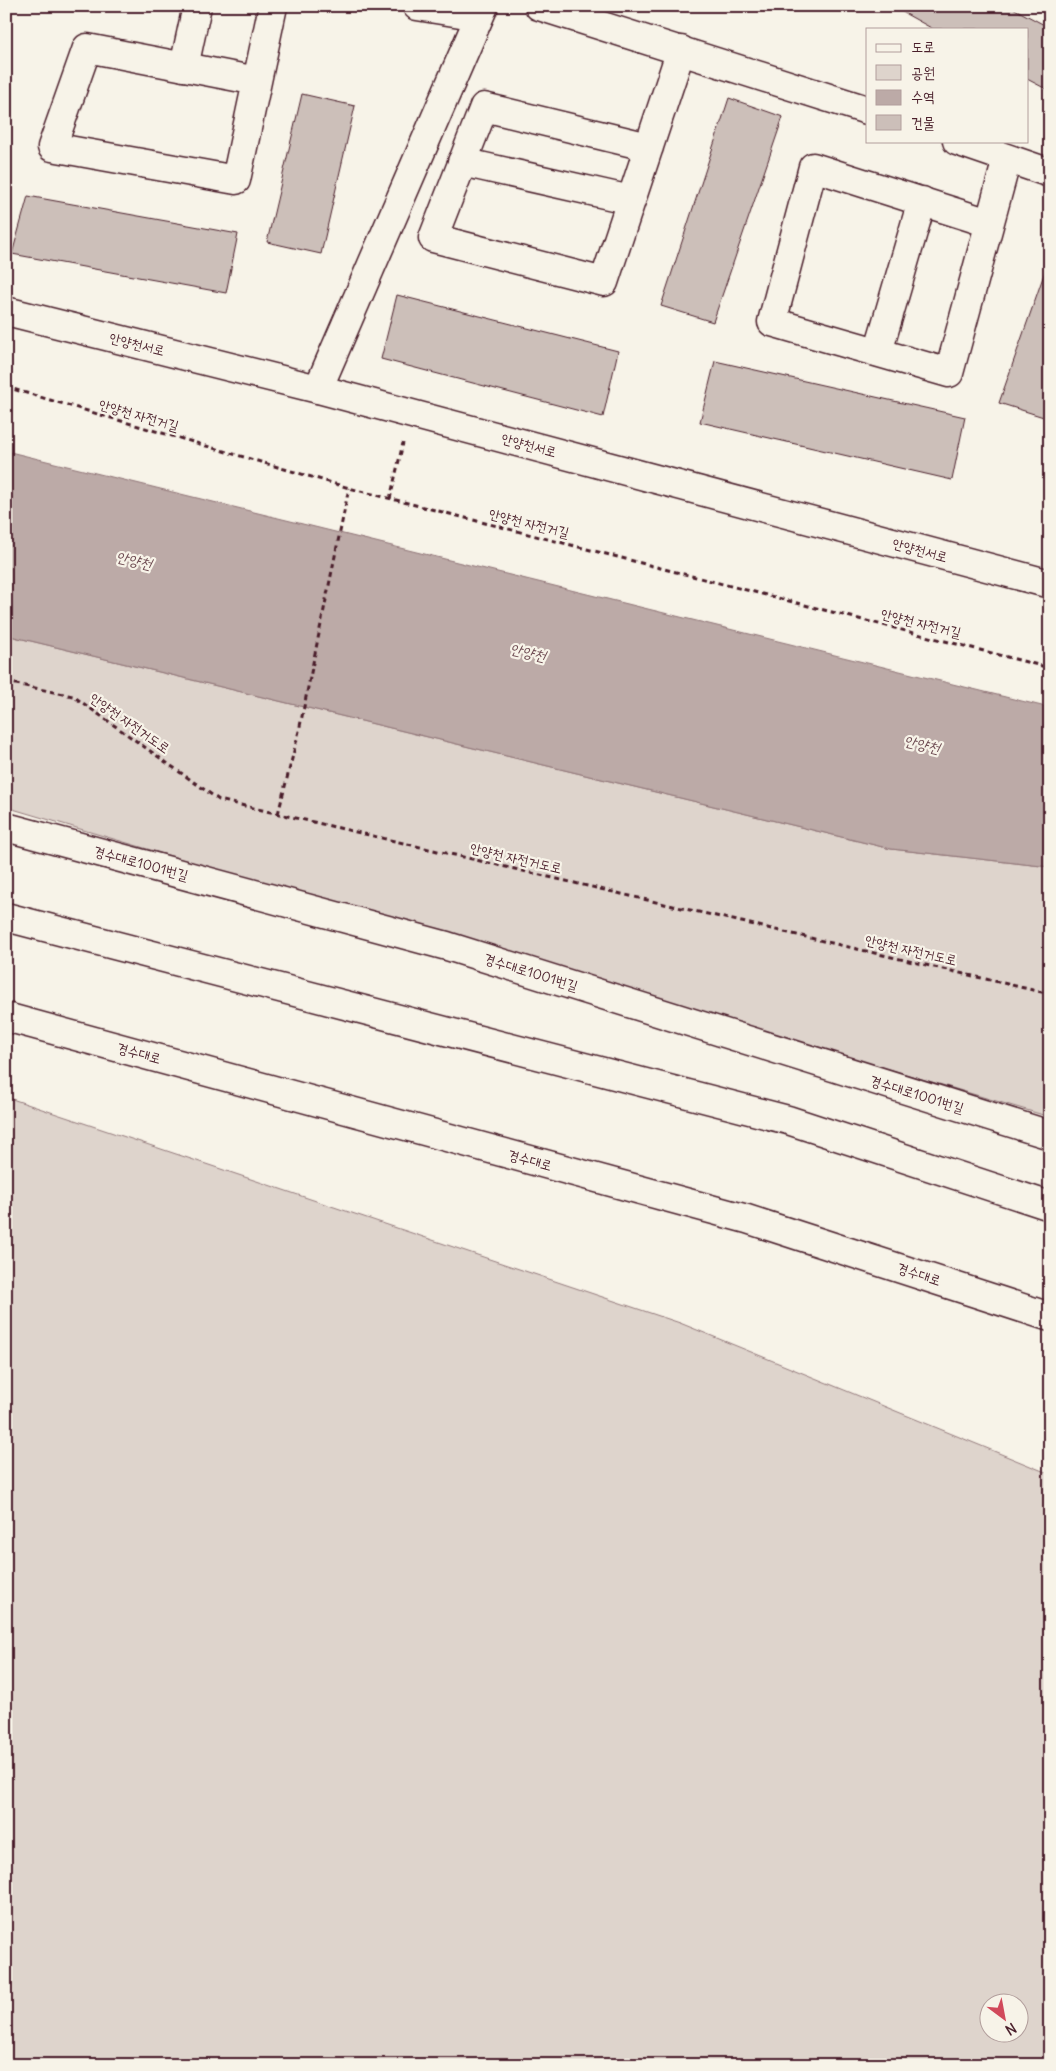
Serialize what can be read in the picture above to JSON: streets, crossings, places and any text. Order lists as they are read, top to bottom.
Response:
{
  "streets": {
    "street": ["안양천서로", "경수대로1001번길", "경수대로"],
    "path": ["안양천 자전거길", "안양천 자전거도로"]
  },
  "water": ["안양천"],
  "legend": [
    "도로",
    "공원",
    "수역",
    "건물"
  ],
  "north": "bottom right"
}
